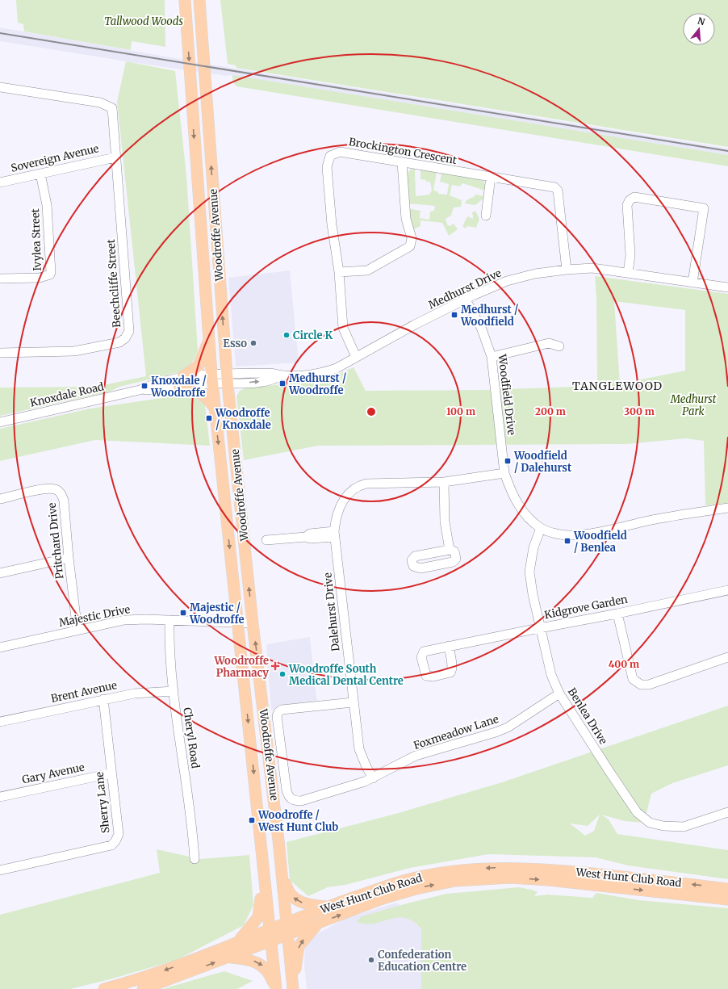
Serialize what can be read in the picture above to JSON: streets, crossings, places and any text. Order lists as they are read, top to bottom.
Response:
{
  "streets": {
    "main road": ["Woodroffe Avenue", "West Hunt Club Road"],
    "street": [
      "Brockington Crescent",
      "Sovereign Avenue",
      "Ivylea Street",
      "Beechcliffe Street",
      "Medhurst Drive",
      "Knoxdale Road",
      "Woodfield Drive",
      "Pritchard Drive",
      "Kidgrove Garden",
      "Dalehurst Drive",
      "Majestic Drive",
      "Brent Avenue",
      "Benlea Drive",
      "Foxmeadow Lane",
      "Cheryl Road",
      "Gary Avenue",
      "Sherry Lane"
    ]
  },
  "crossings": [
    ["Brockington Crescent", "Medhurst Drive"],
    ["Sovereign Avenue", "Ivylea Street"],
    ["Sovereign Avenue", "Beechcliffe Street"],
    ["Woodroffe Avenue", "Medhurst Drive"],
    ["Woodroffe Avenue", "Knoxdale Road"],
    ["Woodroffe Avenue", "Majestic Drive"],
    ["Woodroffe Avenue", "West Hunt Club Road"],
    ["Medhurst Drive", "Knoxdale Road"],
    ["Medhurst Drive", "Woodfield Drive"],
    ["Woodfield Drive", "Dalehurst Drive"],
    ["Woodfield Drive", "Benlea Drive"],
    ["Pritchard Drive", "Majestic Drive"],
    ["Kidgrove Garden", "Benlea Drive"],
    ["Dalehurst Drive", "Foxmeadow Lane"],
    ["Majestic Drive", "Cheryl Road"],
    ["Brent Avenue", "Cheryl Road"],
    ["Brent Avenue", "Sherry Lane"],
    ["Benlea Drive", "Foxmeadow Lane"],
    ["Gary Avenue", "Sherry Lane"]
  ],
  "districts": ["TANGLEWOOD"],
  "parks": ["Tallwood Woods", "Medhurst Park"],
  "places": {
    "transit": [
      "Medhurst / Woodfield",
      "Medhurst / Woodroffe",
      "Knoxdale / Woodroffe",
      "Woodroffe / Knoxdale",
      "Woodfield / Dalehurst",
      "Woodfield / Benlea",
      "Majestic / Woodroffe",
      "Woodroffe / West Hunt Club"
    ],
    "other": [
      "Circle K",
      "Esso",
      "Woodroffe South Medical Dental Centre",
      "Confederation Education Centre"
    ],
    "health": ["Woodroffe Pharmacy"]
  },
  "north": "top",
  "rings": [
    "100 m",
    "200 m",
    "300 m",
    "400 m"
  ]
}
